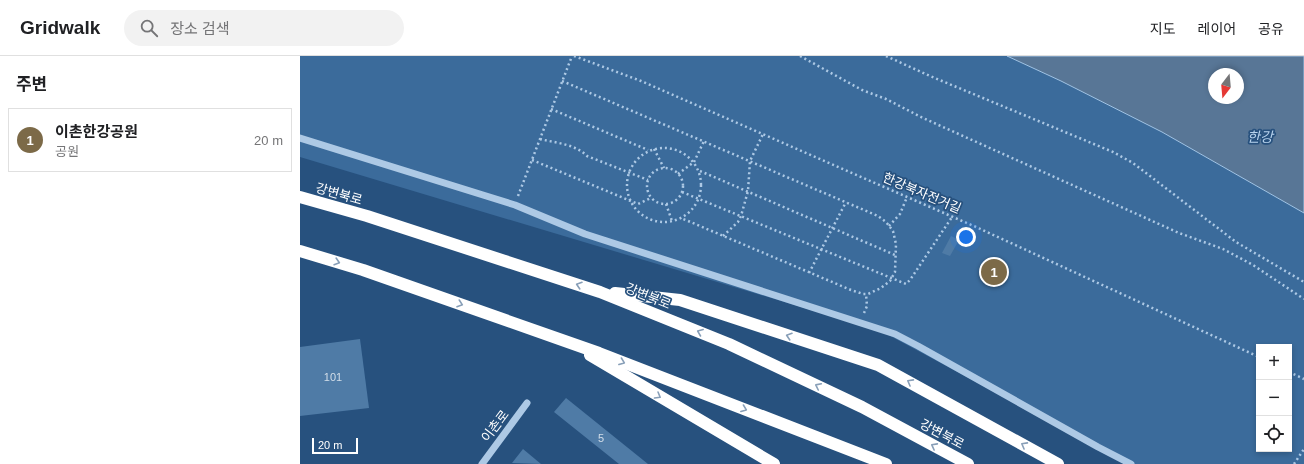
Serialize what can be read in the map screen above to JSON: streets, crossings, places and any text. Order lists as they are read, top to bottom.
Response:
{
  "streets": {
    "highway": ["강변북로"],
    "street": ["이촌로"],
    "path": ["한강북자전거길"]
  },
  "water": ["한강"],
  "house_numbers": ["101", "5"],
  "scale_bar": "20 m",
  "north": "bottom",
  "page": {
    "header": "Gridwalk",
    "search": "장소 검색",
    "nav": ["지도", "레이어", "공유"],
    "heading": "주변",
    "list": [
      {
        "mark": "1",
        "name": "이촌한강공원",
        "note": "공원",
        "value": "20 m"
      }
    ],
    "pins": "1",
    "map_buttons": ["+", "−"],
    "scale": "20 m"
  }
}
